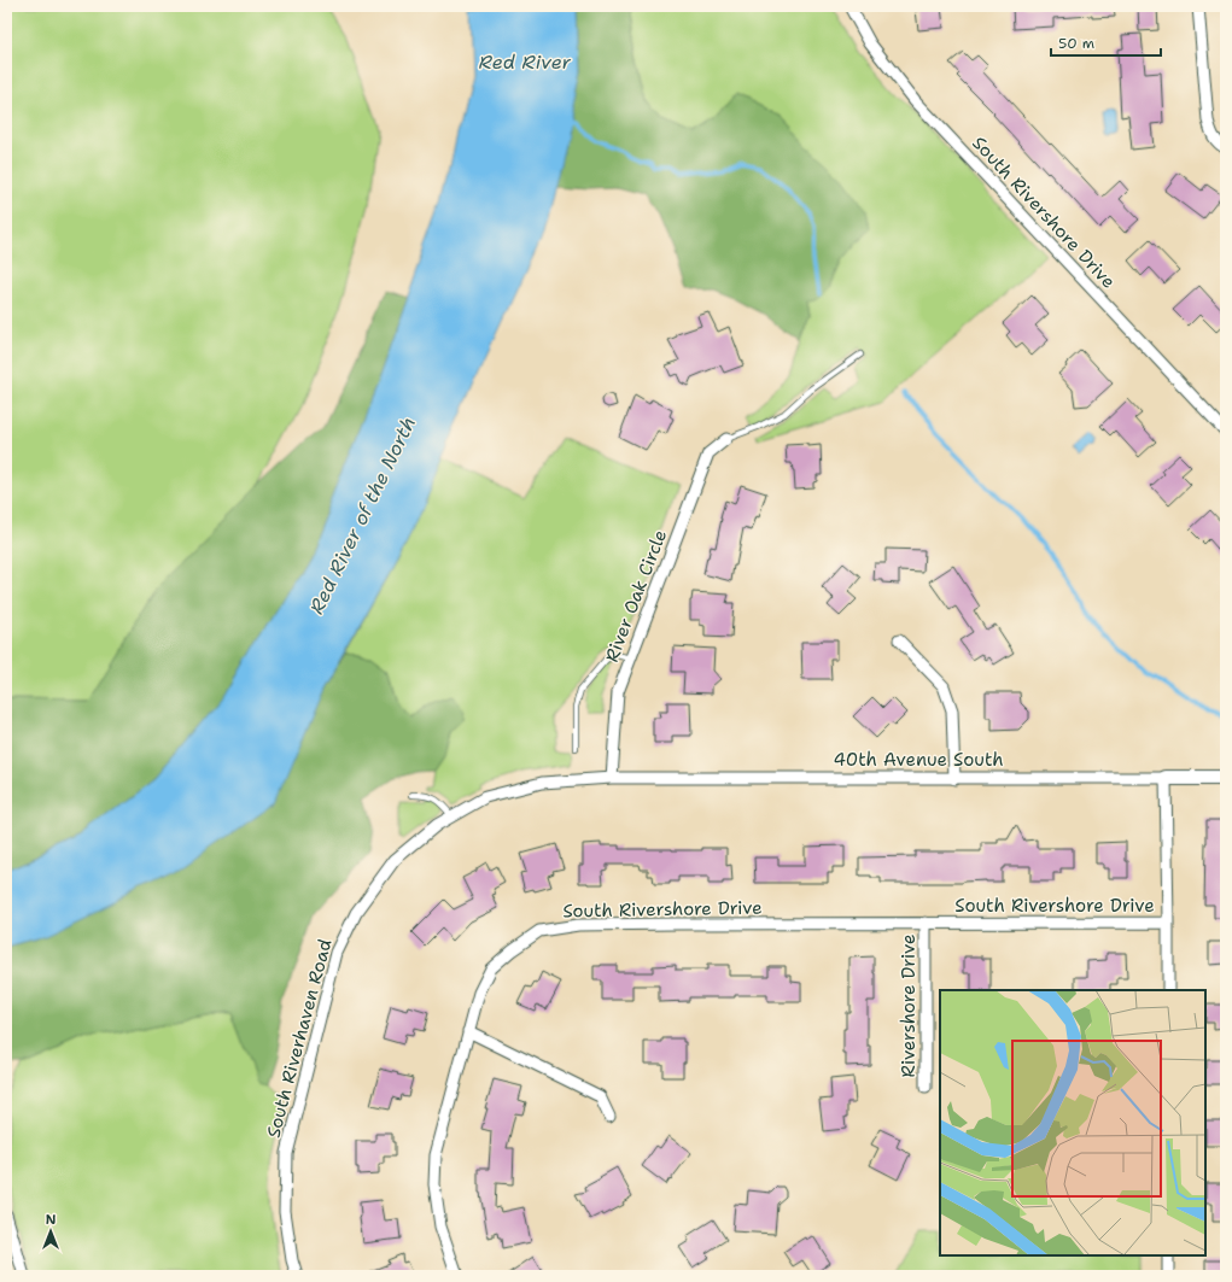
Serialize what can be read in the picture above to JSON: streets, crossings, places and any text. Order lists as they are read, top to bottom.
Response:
{
  "streets": {
    "street": [
      "South Rivershore Drive",
      "River Oak Circle",
      "40th Avenue South",
      "Rivershore Drive",
      "South Riverhaven Road"
    ]
  },
  "crossings": [
    ["South Rivershore Drive", "Rivershore Drive"],
    ["River Oak Circle", "40th Avenue South"],
    ["River Oak Circle", "South Riverhaven Road"],
    ["40th Avenue South", "South Riverhaven Road"]
  ],
  "water": ["Red River", "Red River of the North"],
  "scale_bar": "50 m",
  "north": "top"
}
